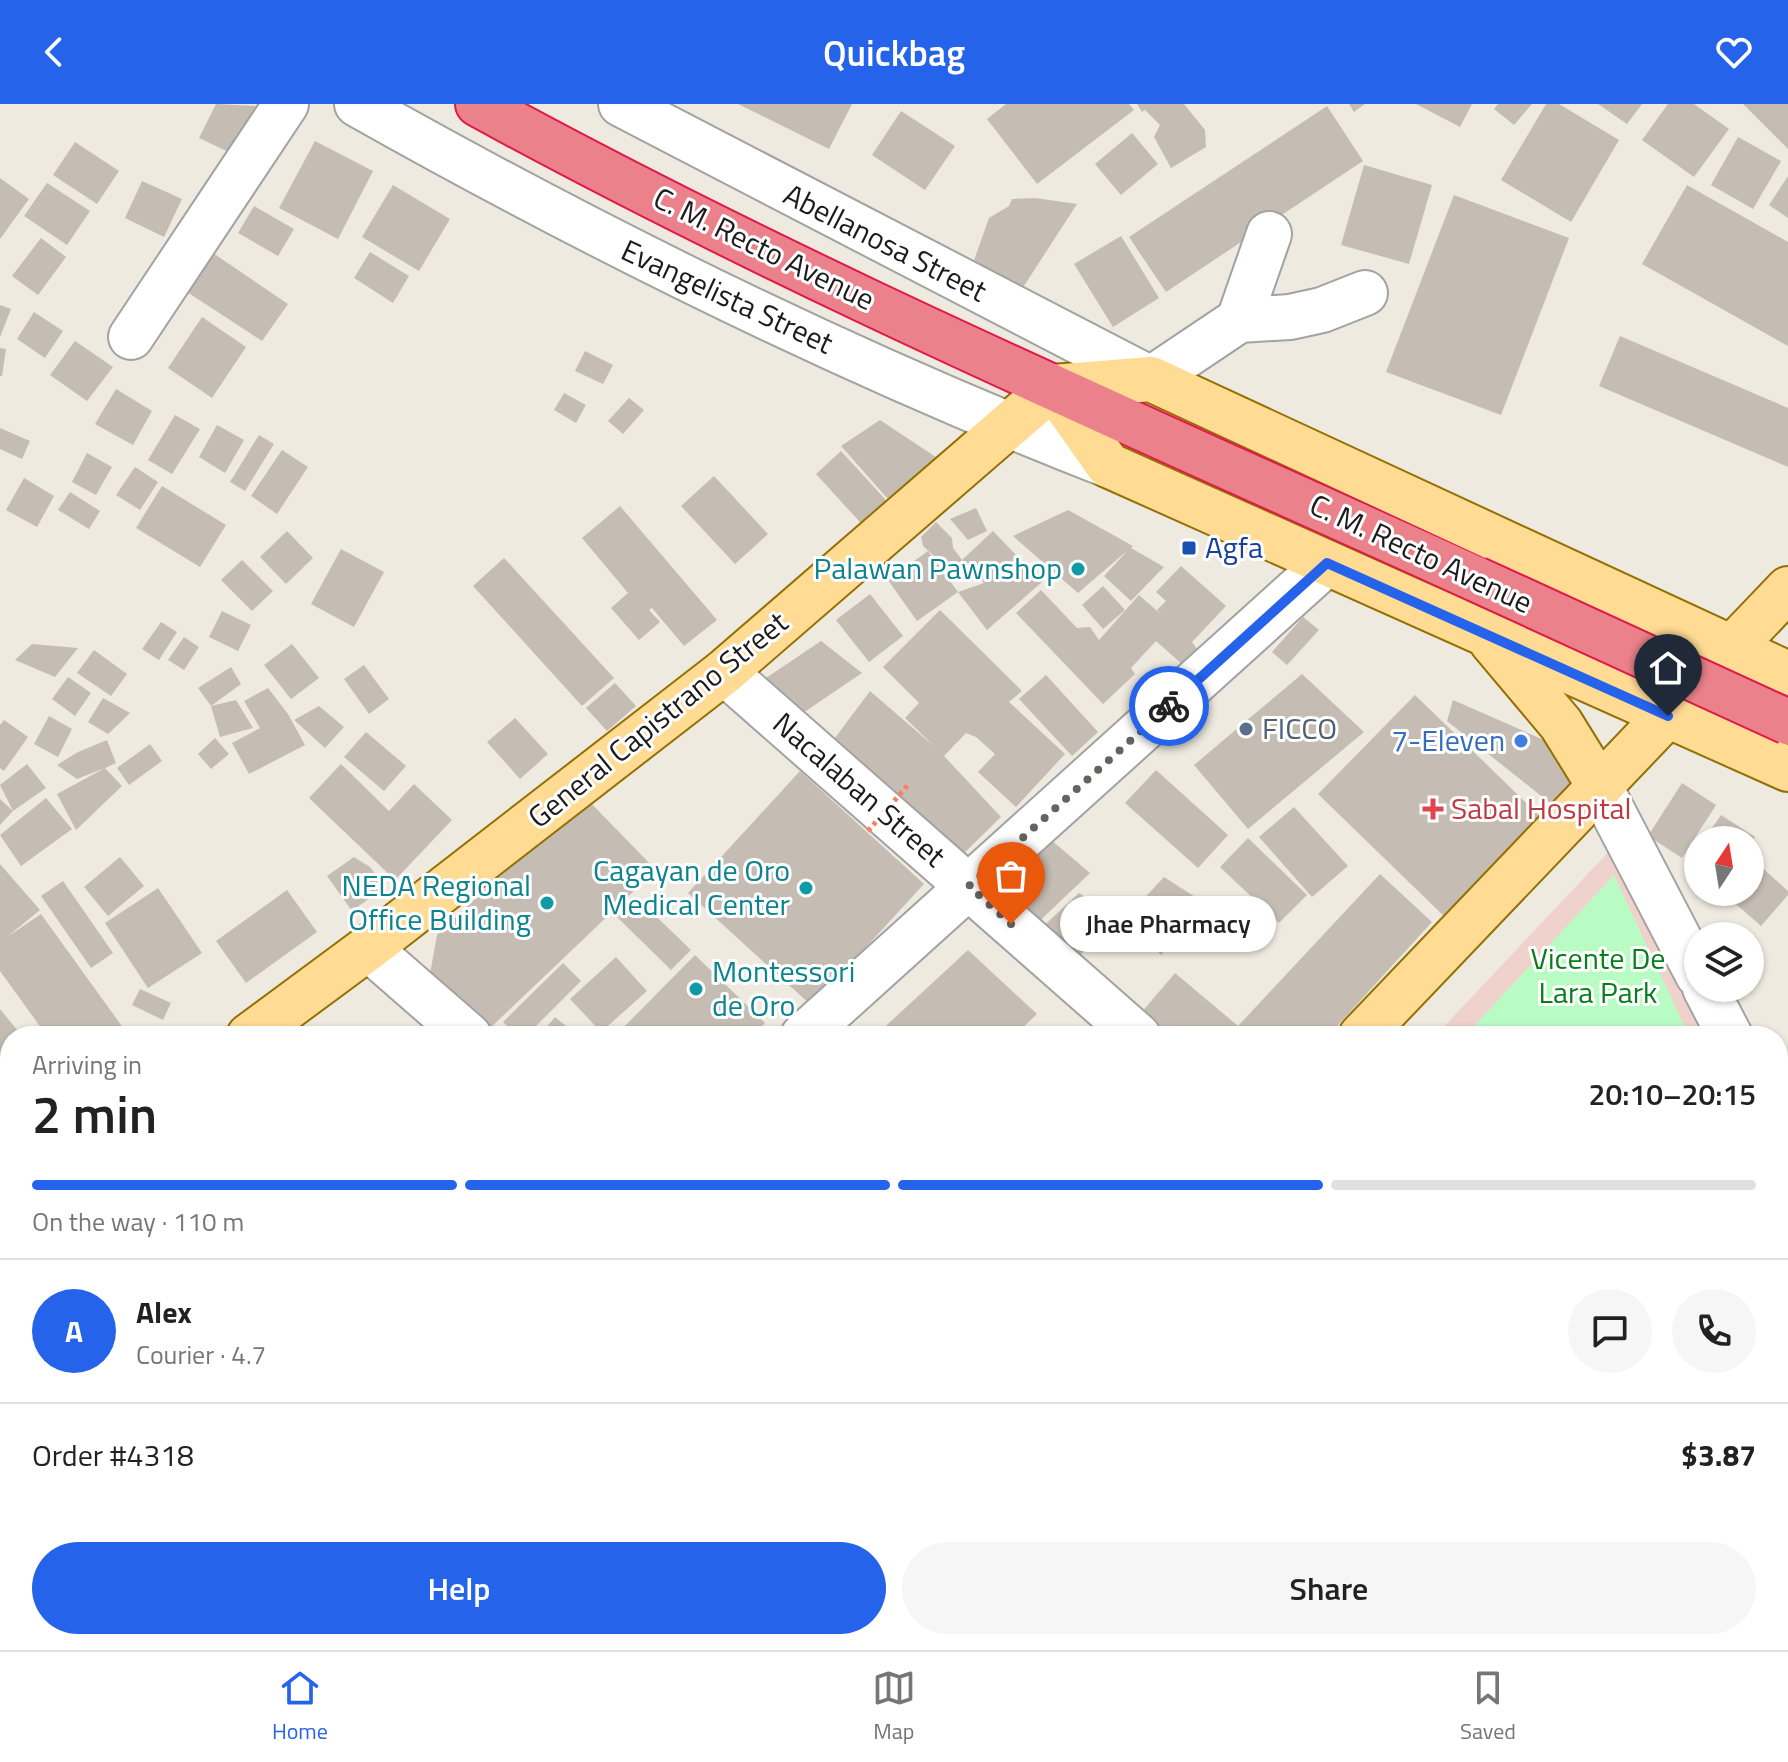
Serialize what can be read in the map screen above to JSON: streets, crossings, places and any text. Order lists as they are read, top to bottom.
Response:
{
  "streets": {
    "highway": ["C. M. Recto Avenue"],
    "main road": ["General Capistrano Street"],
    "street": ["Abellanosa Street", "Evangelista Street", "Nacalaban Street"]
  },
  "crossings": [
    ["Abellanosa Street", "C. M. Recto Avenue"],
    ["C. M. Recto Avenue", "Evangelista Street"],
    ["C. M. Recto Avenue", "General Capistrano Street"],
    ["Evangelista Street", "General Capistrano Street"],
    ["General Capistrano Street", "Nacalaban Street"]
  ],
  "parks": ["Vicente De Lara Park"],
  "places": {
    "transit": ["Agfa"],
    "other": [
      "Palawan Pawnshop",
      "FICCO",
      "7-Eleven",
      "Cagayan de Oro Medical Center",
      "NEDA Regional Office Building",
      "Jhae Pharmacy",
      "Montessori de Oro"
    ],
    "health": ["Sabal Hospital"]
  },
  "north": "top",
  "page": {
    "header": "Quickbag",
    "bubble": "Jhae Pharmacy",
    "heading": ["2 min", "Arriving in", "20:10–20:15"],
    "panel": [
      "Alex",
      "Courier · 4.7",
      "Order #4318",
      "$3.87"
    ],
    "bar": "On the way · 110 m",
    "round": "A",
    "buttons": ["Help", "Share"],
    "tabs": ["Home", "Map", "Saved"]
  }
}
